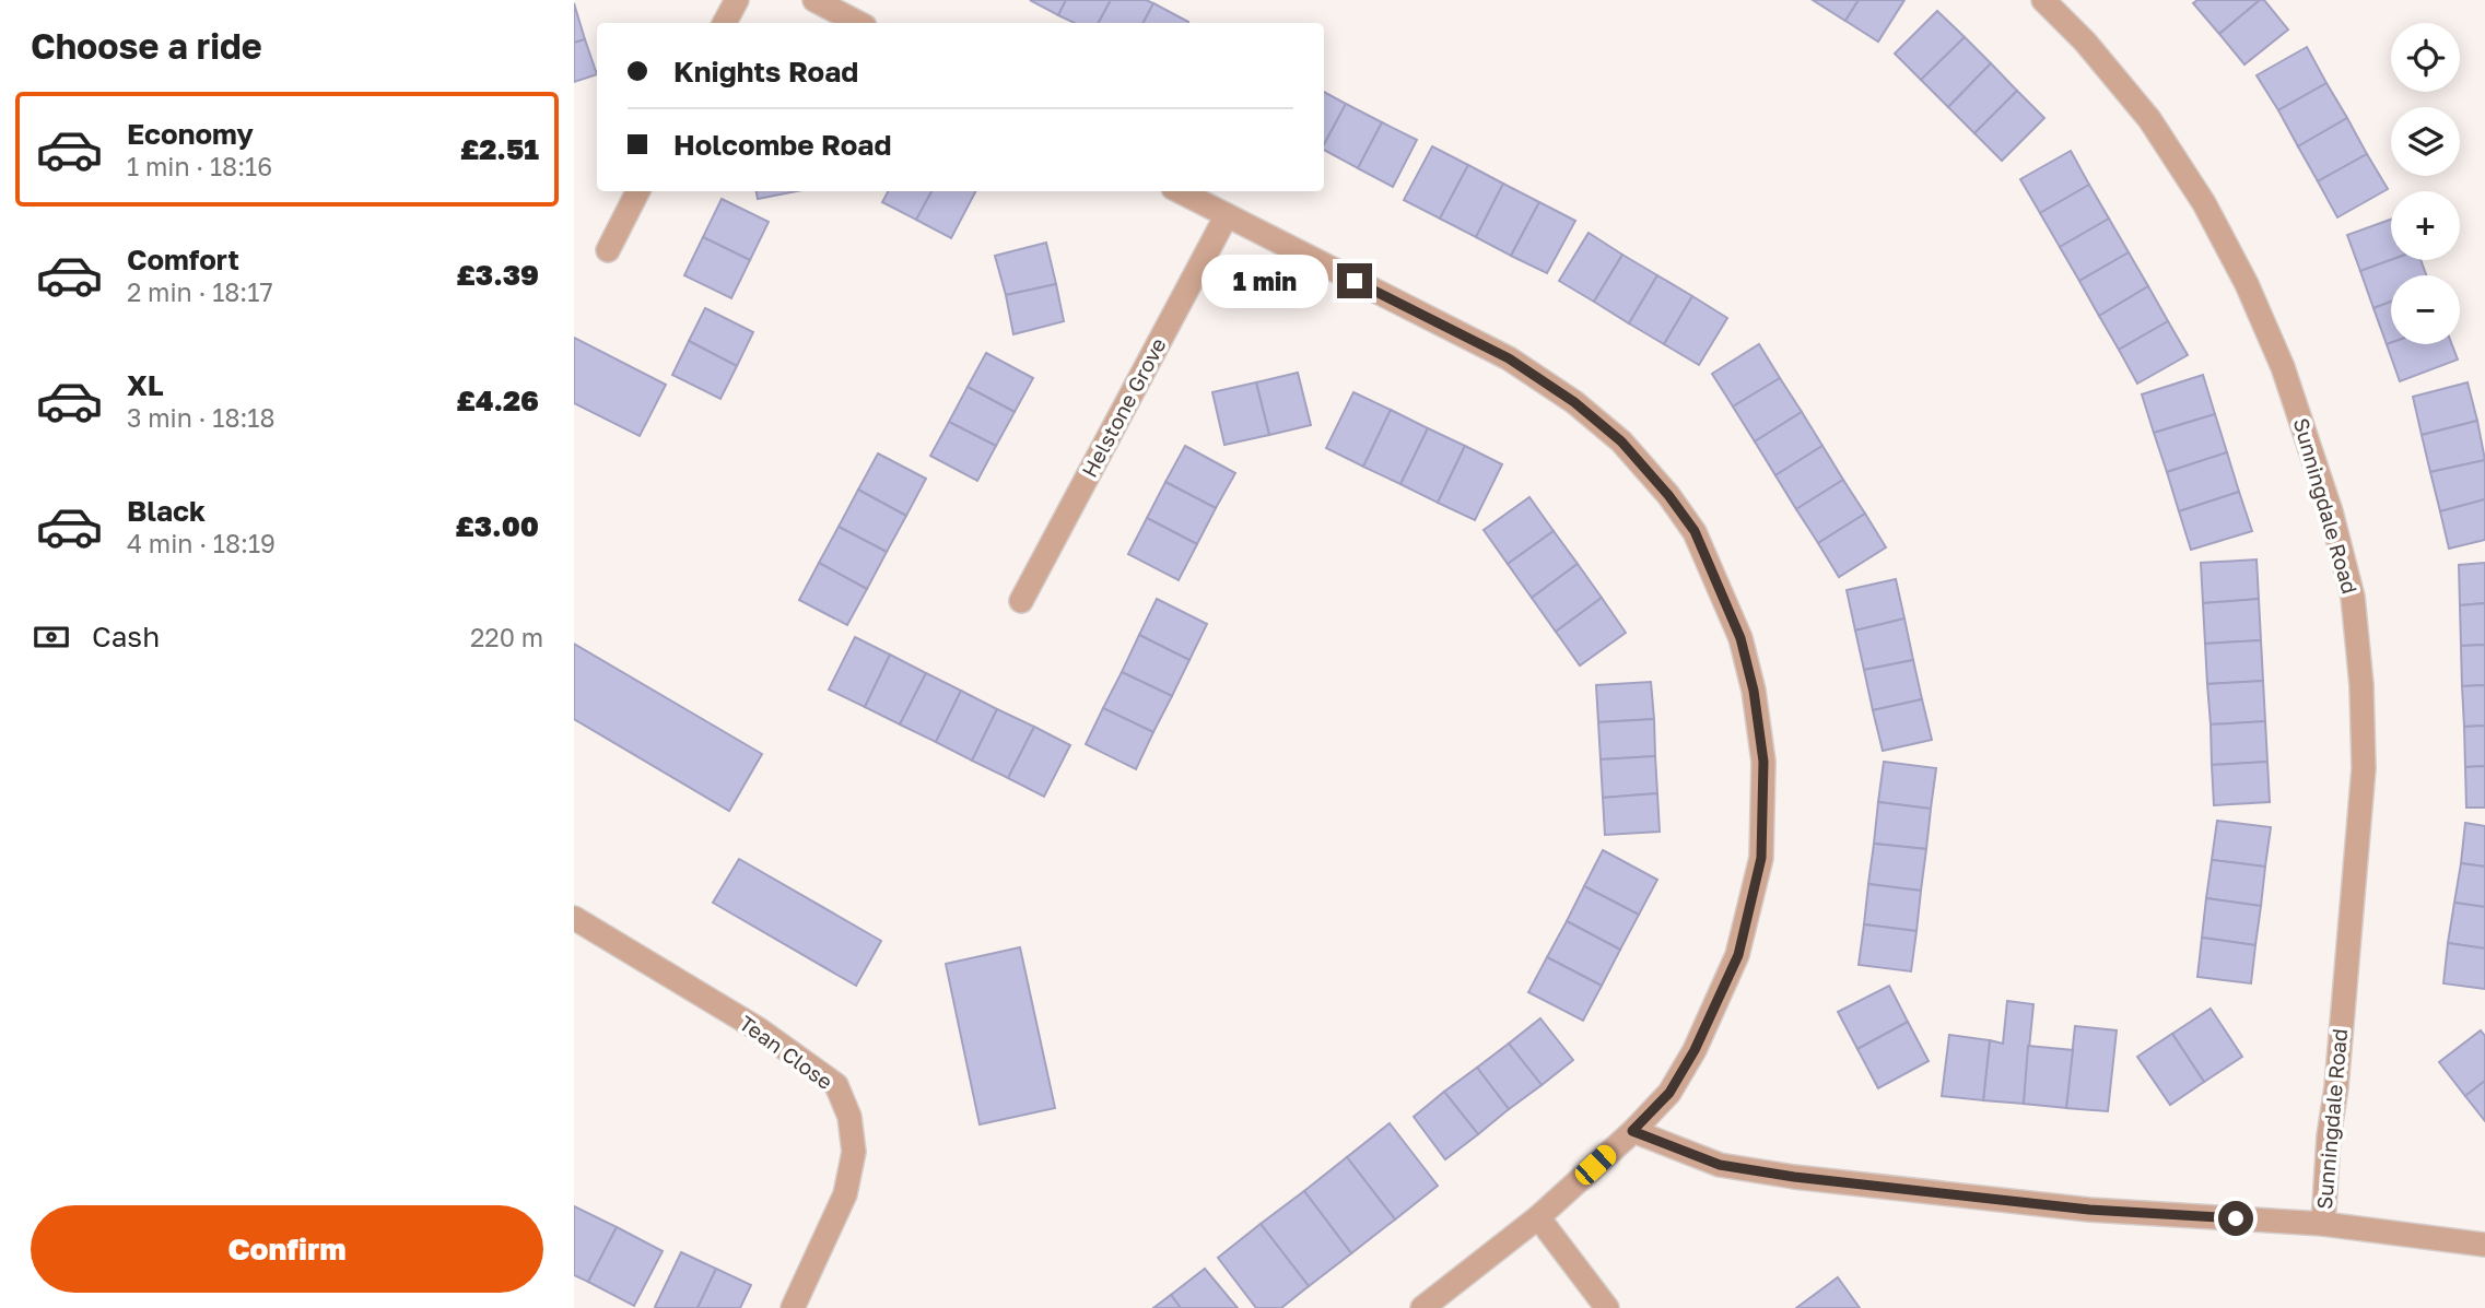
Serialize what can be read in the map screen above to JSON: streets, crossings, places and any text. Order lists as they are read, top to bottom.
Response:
{
  "streets": {
    "street": ["Helstone Grove", "Sunningdale Road", "Tean Close"]
  },
  "page": {
    "heading": "Choose a ride",
    "map_buttons": ["+", "−"],
    "banner": ["Knights Road", "Holcombe Road"],
    "list": [
      {
        "name": "Economy",
        "note": "1 min · 18:16",
        "value": "£2.51"
      },
      {
        "name": "Comfort",
        "note": "2 min · 18:17",
        "value": "£3.39"
      },
      {
        "name": "XL",
        "note": "3 min · 18:18",
        "value": "£4.26"
      },
      {
        "name": "Black",
        "note": "4 min · 18:19",
        "value": "£3.00"
      }
    ],
    "bubble": "1 min",
    "pay": ["Cash", "220 m"],
    "buttons": "Confirm"
  }
}
